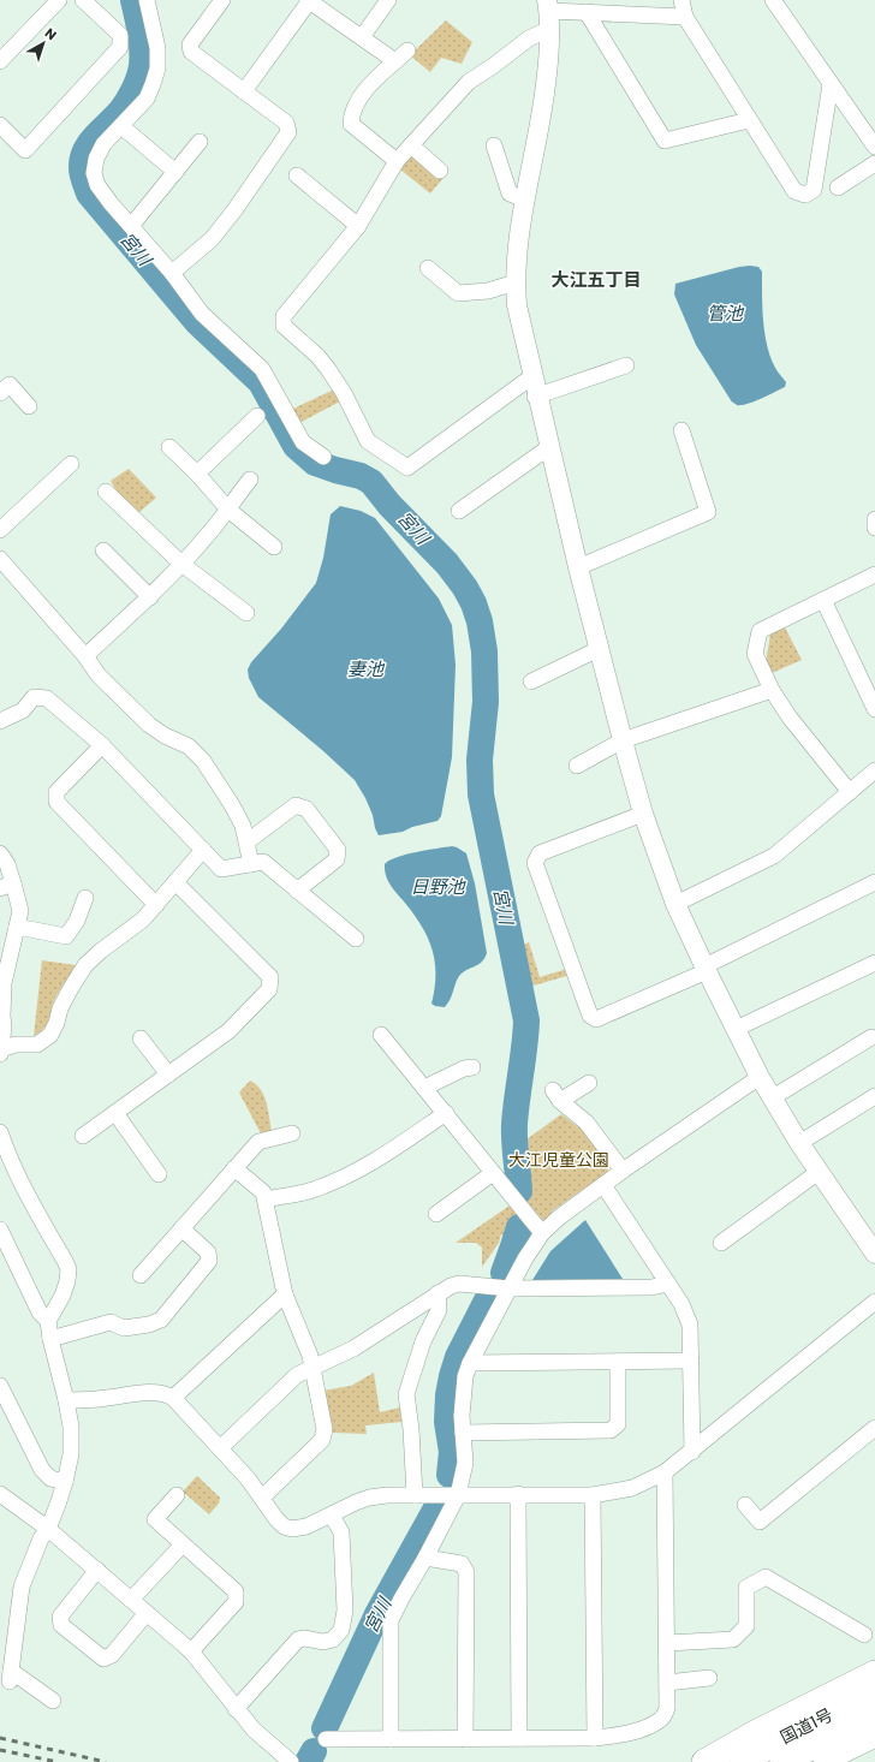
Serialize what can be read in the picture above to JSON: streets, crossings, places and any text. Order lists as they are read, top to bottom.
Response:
{
  "streets": {
    "highway": ["国道1号"]
  },
  "districts": ["大江五丁目"],
  "water": [
    "宮川",
    "管池",
    "妻池",
    "日野池"
  ],
  "parks": ["大江児童公園"],
  "north": "top right"
}
